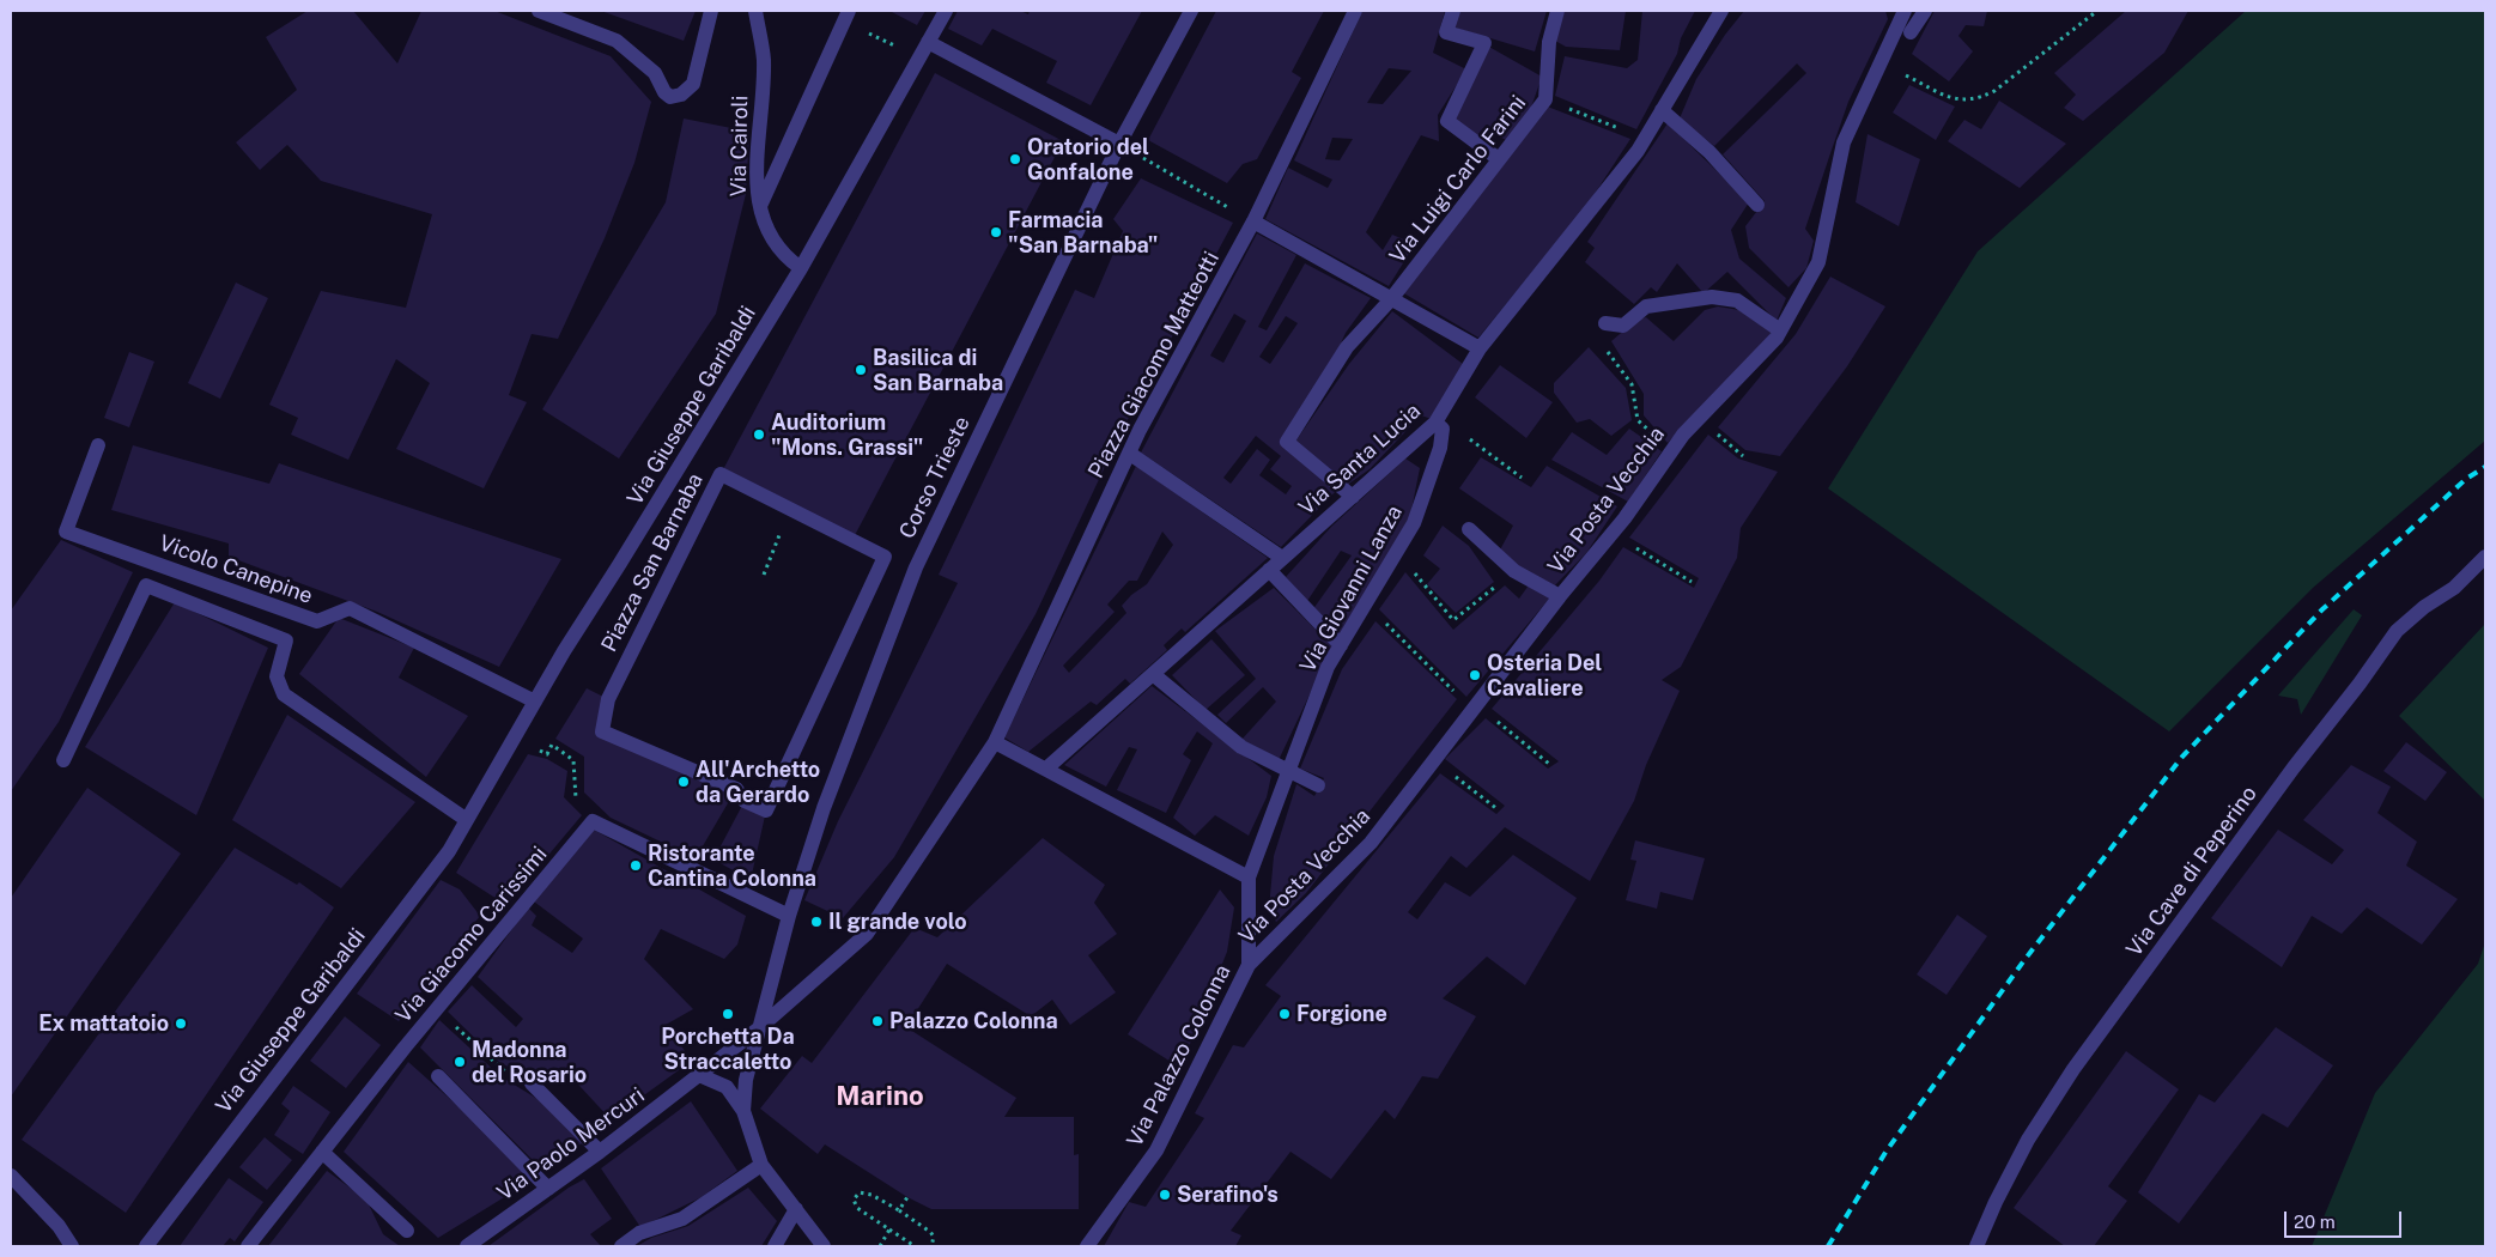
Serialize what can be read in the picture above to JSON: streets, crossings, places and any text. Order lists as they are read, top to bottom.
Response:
{
  "streets": {
    "street": [
      "Via Cairoli",
      "Via Luigi Carlo Farini",
      "Piazza Giacomo Matteotti",
      "Via Giuseppe Garibaldi",
      "Via Santa Lucia",
      "Corso Trieste",
      "Via Posta Vecchia",
      "Piazza San Barnaba",
      "Vicolo Canepine",
      "Via Giovanni Lanza",
      "Via Cave di Peperino",
      "Via Giacomo Carissimi",
      "Via Palazzo Colonna",
      "Via Paolo Mercuri"
    ]
  },
  "crossings": [
    ["Via Cairoli", "Via Giuseppe Garibaldi"],
    ["Via Luigi Carlo Farini", "Via Santa Lucia"],
    ["Piazza Giacomo Matteotti", "Via Paolo Mercuri"],
    ["Via Giuseppe Garibaldi", "Vicolo Canepine"],
    ["Via Santa Lucia", "Via Giovanni Lanza"],
    ["Corso Trieste", "Via Paolo Mercuri"],
    ["Via Posta Vecchia", "Via Palazzo Colonna"],
    ["Via Giovanni Lanza", "Via Palazzo Colonna"]
  ],
  "districts": ["Marino"],
  "places": [
    "Oratorio del Gonfalone",
    "Farmacia \"San Barnaba\"",
    "Basilica di San Barnaba",
    "Auditorium \"Mons. Grassi\"",
    "Osteria Del Cavaliere",
    "All'Archetto da Gerardo",
    "Ristorante Cantina Colonna",
    "Il grande volo",
    "Porchetta Da Straccaletto",
    "Forgione",
    "Palazzo Colonna",
    "Ex mattatoio",
    "Madonna del Rosario",
    "Serafino's"
  ],
  "scale_bar": "20 m"
}
